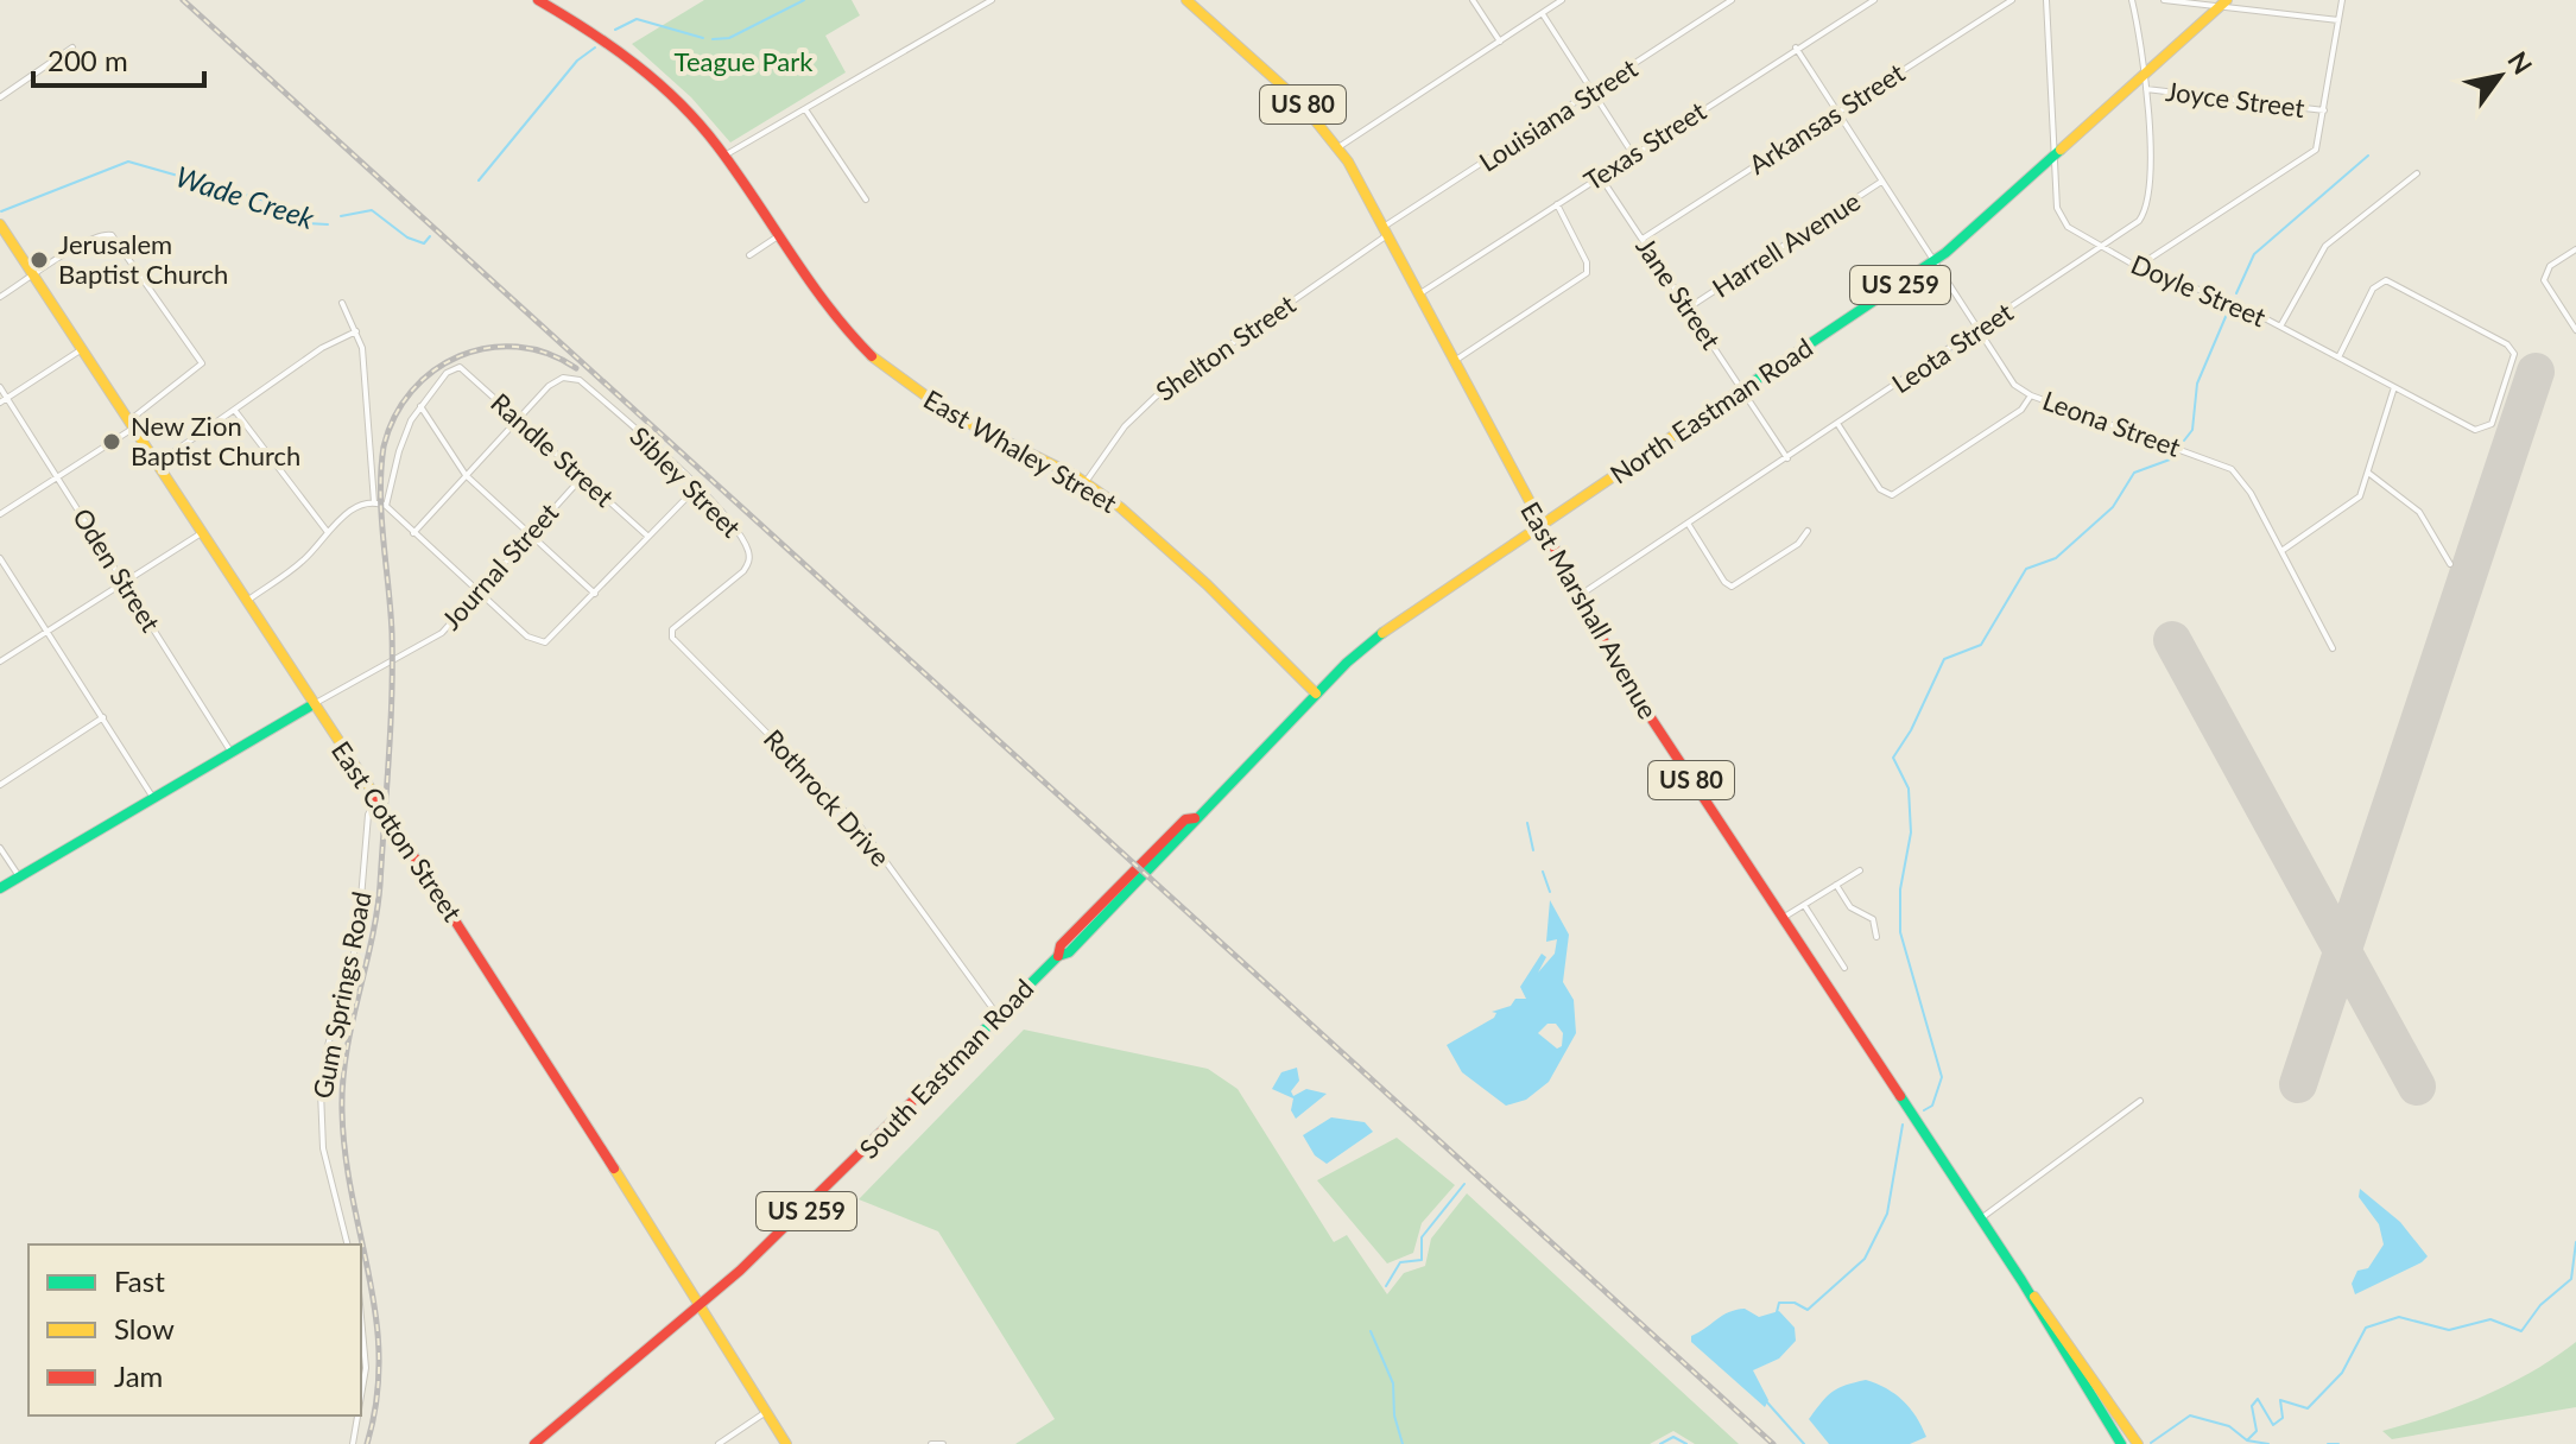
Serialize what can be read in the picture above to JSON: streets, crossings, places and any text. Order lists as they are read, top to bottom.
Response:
{
  "streets": {
    "main road": [
      "US 80",
      "US 259",
      "North Eastman Road",
      "East Whaley Street",
      "East Marshall Avenue",
      "East Cotton Street",
      "South Eastman Road"
    ],
    "street": [
      "Joyce Street",
      "Louisiana Street",
      "Arkansas Street",
      "Texas Street",
      "Harrell Avenue",
      "Doyle Street",
      "Jane Street",
      "Shelton Street",
      "Leota Street",
      "Leona Street",
      "Randle Street",
      "Sibley Street",
      "Journal Street",
      "Oden Street",
      "Rothrock Drive",
      "Gum Springs Road"
    ]
  },
  "crossings": [
    ["Joyce Street", "Leota Street"],
    ["Louisiana Street", "Shelton Street"],
    ["Louisiana Street", "East Marshall Avenue"],
    ["Arkansas Street", "Jane Street"],
    ["Arkansas Street", "Leona Street"],
    ["Texas Street", "Jane Street"],
    ["Texas Street", "Leona Street"],
    ["Texas Street", "East Marshall Avenue"],
    ["Harrell Avenue", "Jane Street"],
    ["Harrell Avenue", "Leona Street"],
    ["Doyle Street", "Leota Street"],
    ["Doyle Street", "North Eastman Road"],
    ["Jane Street", "Leota Street"],
    ["Jane Street", "North Eastman Road"],
    ["Shelton Street", "East Whaley Street"],
    ["Shelton Street", "East Marshall Avenue"],
    ["Leota Street", "North Eastman Road"],
    ["Leota Street", "Leona Street"],
    ["Leota Street", "East Marshall Avenue"],
    ["North Eastman Road", "Leona Street"],
    ["North Eastman Road", "East Whaley Street"],
    ["North Eastman Road", "East Marshall Avenue"],
    ["North Eastman Road", "South Eastman Road"],
    ["Randle Street", "Sibley Street"],
    ["Randle Street", "Journal Street"],
    ["Sibley Street", "Rothrock Drive"],
    ["Journal Street", "East Cotton Street"],
    ["Rothrock Drive", "South Eastman Road"],
    ["East Cotton Street", "Gum Springs Road"],
    ["East Cotton Street", "South Eastman Road"]
  ],
  "water": ["Wade Creek"],
  "parks": ["Teague Park"],
  "places": ["Jerusalem Baptist Church", "New Zion Baptist Church"],
  "legend": ["Fast", "Slow", "Jam"],
  "scale_bar": "200 m",
  "north": "top right"
}
